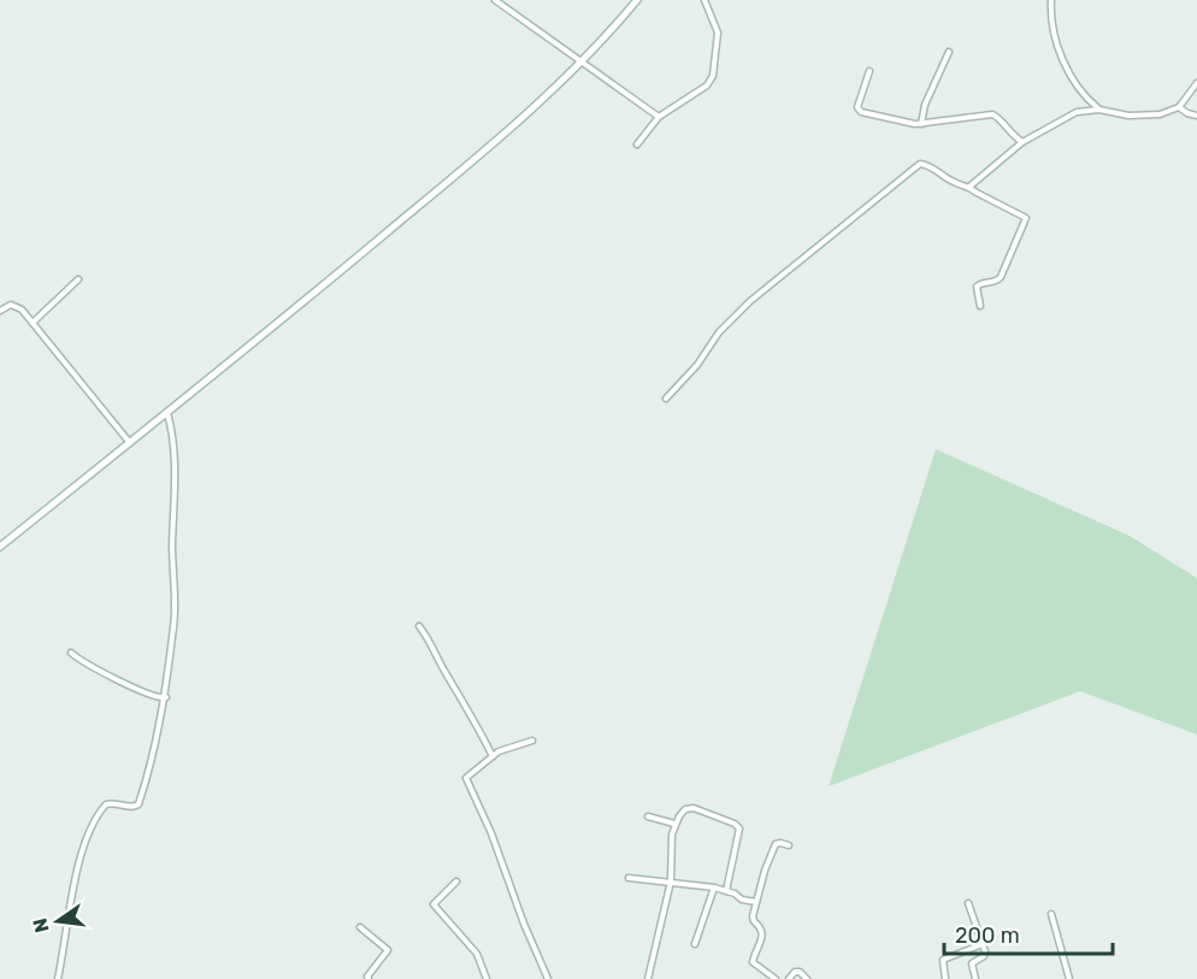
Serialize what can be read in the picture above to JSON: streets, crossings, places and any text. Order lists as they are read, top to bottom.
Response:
{
  "scale_bar": "200 m",
  "north": "left"
}
